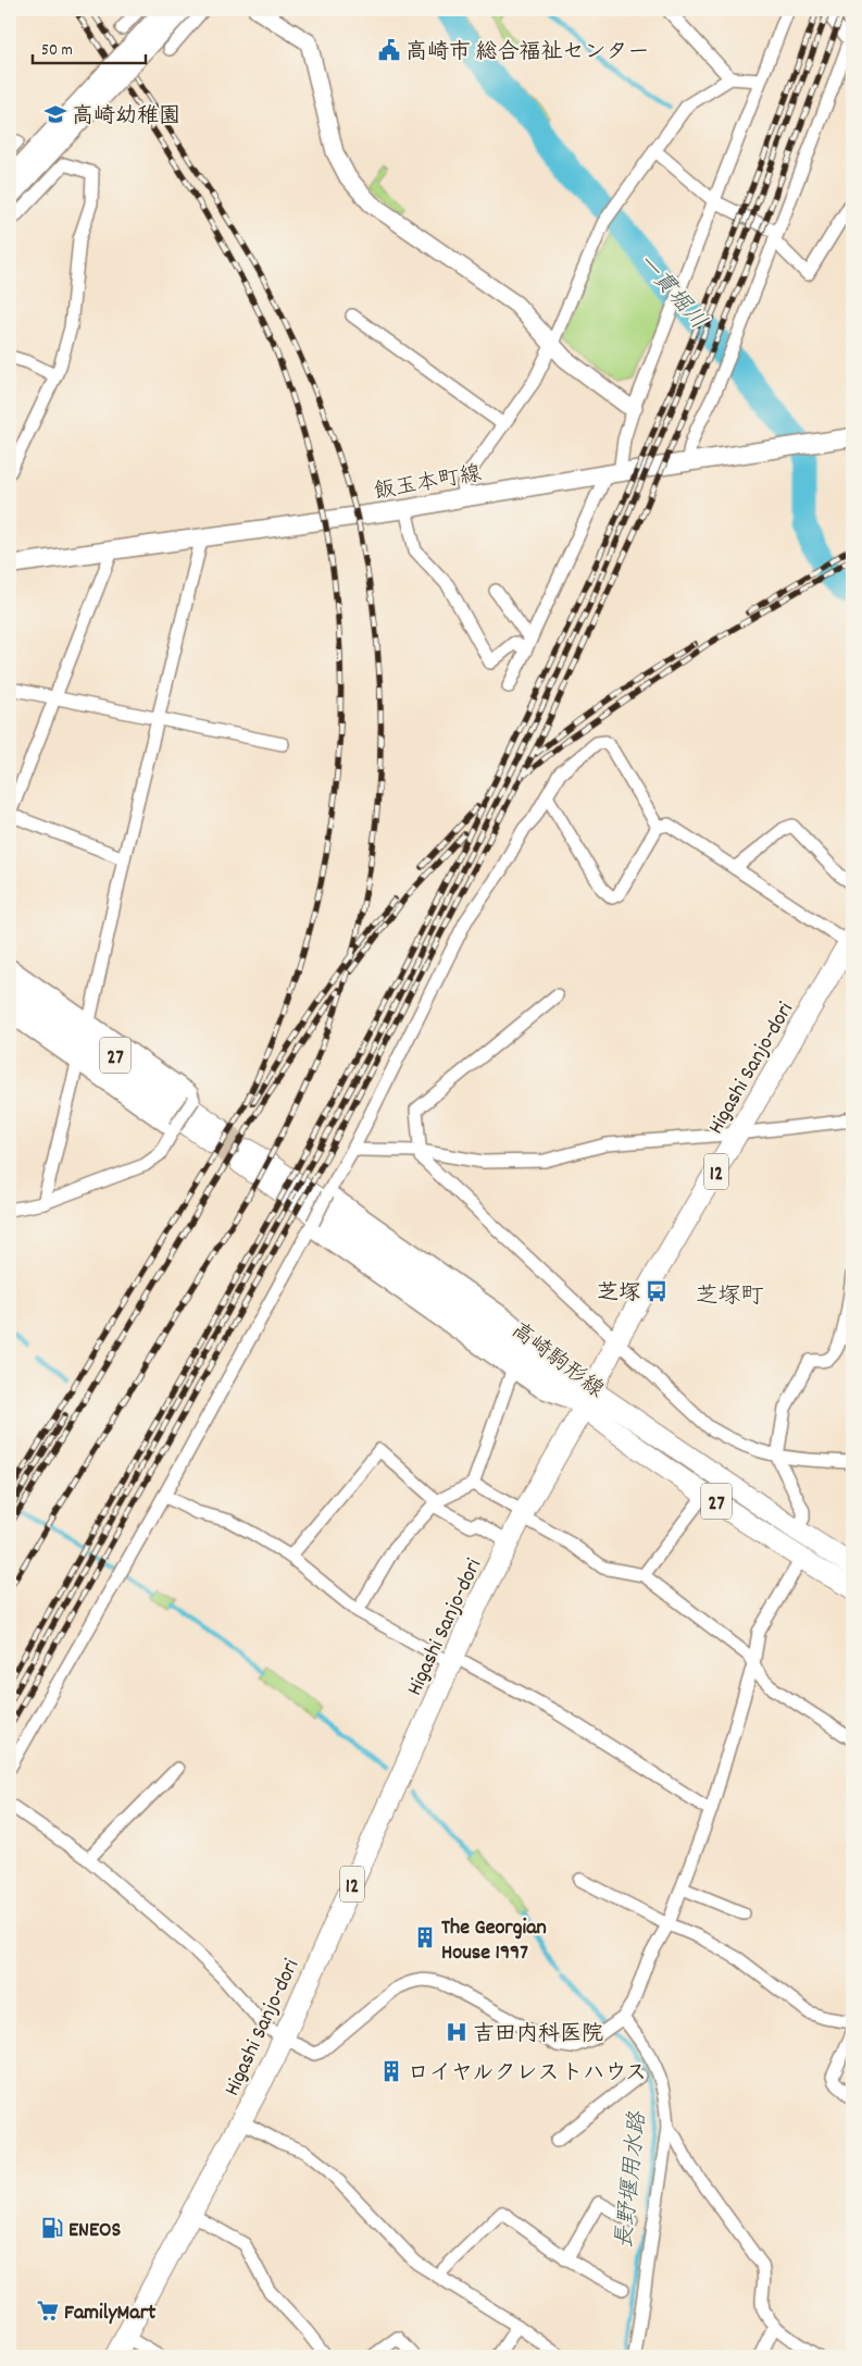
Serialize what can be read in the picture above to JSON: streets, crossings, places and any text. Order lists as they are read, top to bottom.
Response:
{
  "streets": {
    "main road": [
      "飯玉本町線",
      "27",
      "Higashi Sanjo-dori",
      "12",
      "高崎駒形線"
    ]
  },
  "crossings": [
    ["Higashi Sanjo-dori", "高崎駒形線"]
  ],
  "districts": ["芝塚町"],
  "water": ["一貫堀川", "長野堰用水路"],
  "places": {
    "public building": ["高崎市 総合福祉センター"],
    "school or university": ["高崎幼稚園"],
    "bus stop": ["芝塚"],
    "building": ["The Georgian House 1997", "ロイヤルクレストハウス"],
    "hospital": ["吉田内科医院"],
    "fuel station": ["ENEOS"],
    "supermarket": ["FamilyMart"]
  },
  "scale_bar": "50 m"
}
